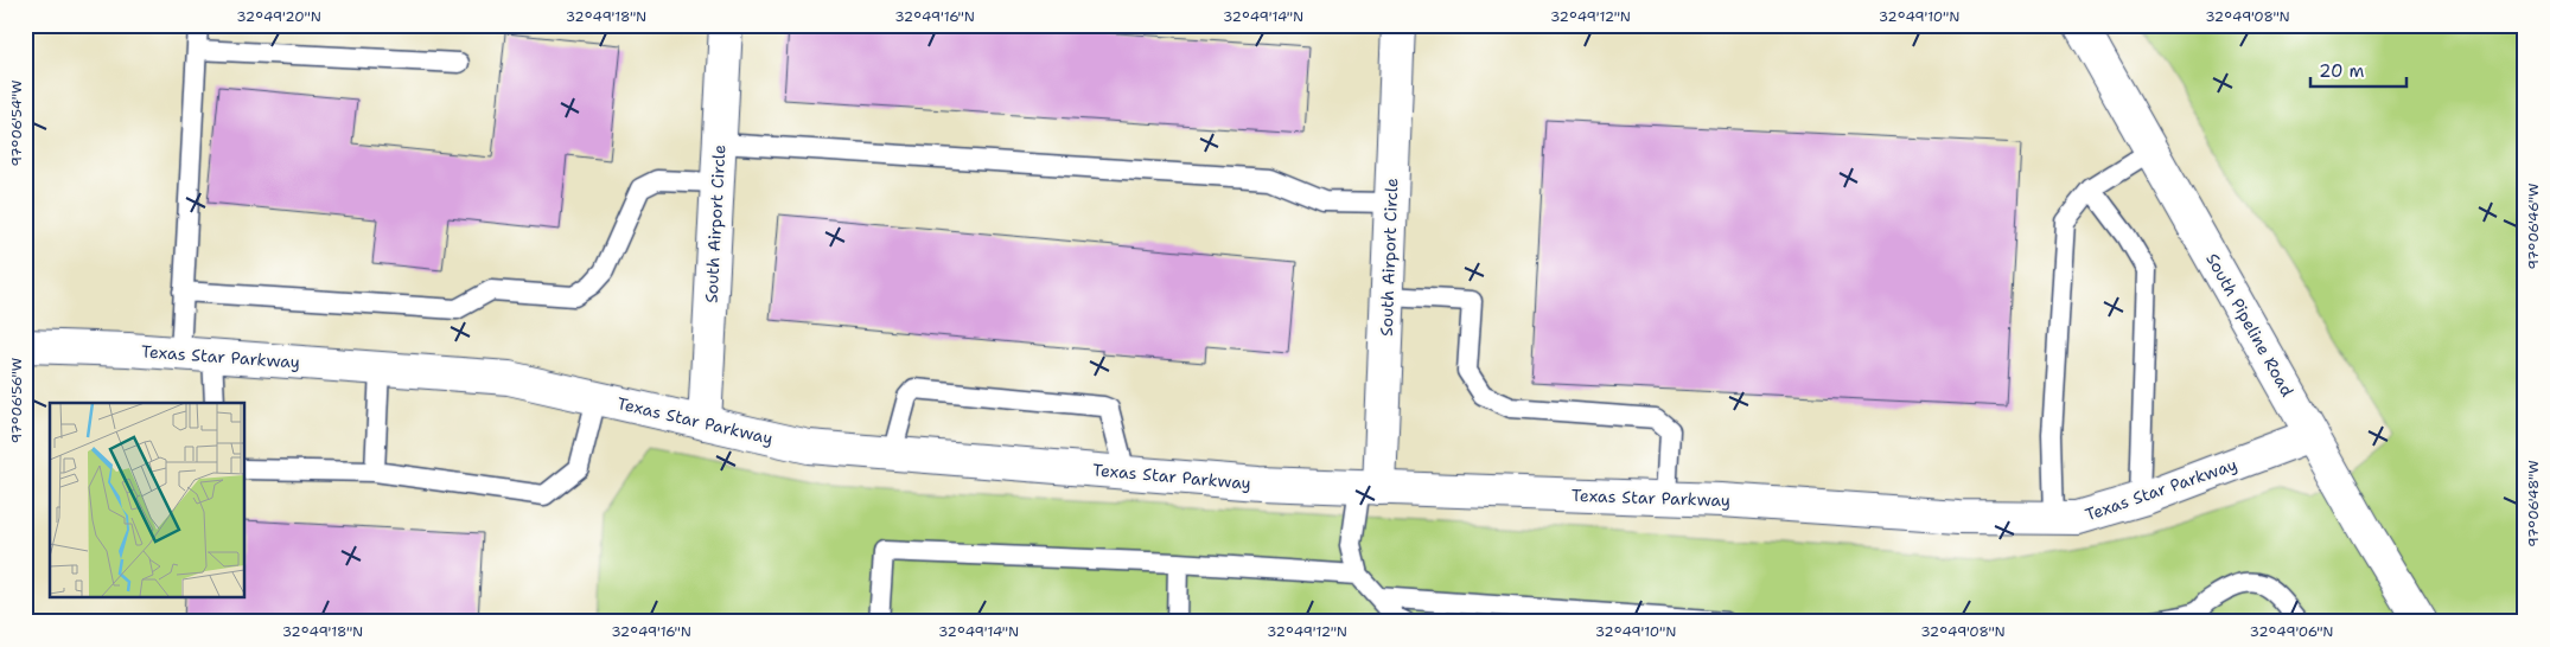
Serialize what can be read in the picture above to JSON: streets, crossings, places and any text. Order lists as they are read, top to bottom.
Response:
{
  "streets": {
    "street": ["South Airport Circle", "South Pipeline Road", "Texas Star Parkway"]
  },
  "crossings": [
    ["South Airport Circle", "Texas Star Parkway"],
    ["South Pipeline Road", "Texas Star Parkway"]
  ],
  "scale_bar": "20 m",
  "coordinates": [
    "32°49'20\"N",
    "32°49'18\"N",
    "32°49'16\"N",
    "32°49'14\"N",
    "32°49'12\"N",
    "32°49'10\"N",
    "32°49'08\"N",
    "97°06'54\"W",
    "97°06'46\"W",
    "97°06'56\"W",
    "97°06'48\"W",
    "32°49'06\"N"
  ]
}
